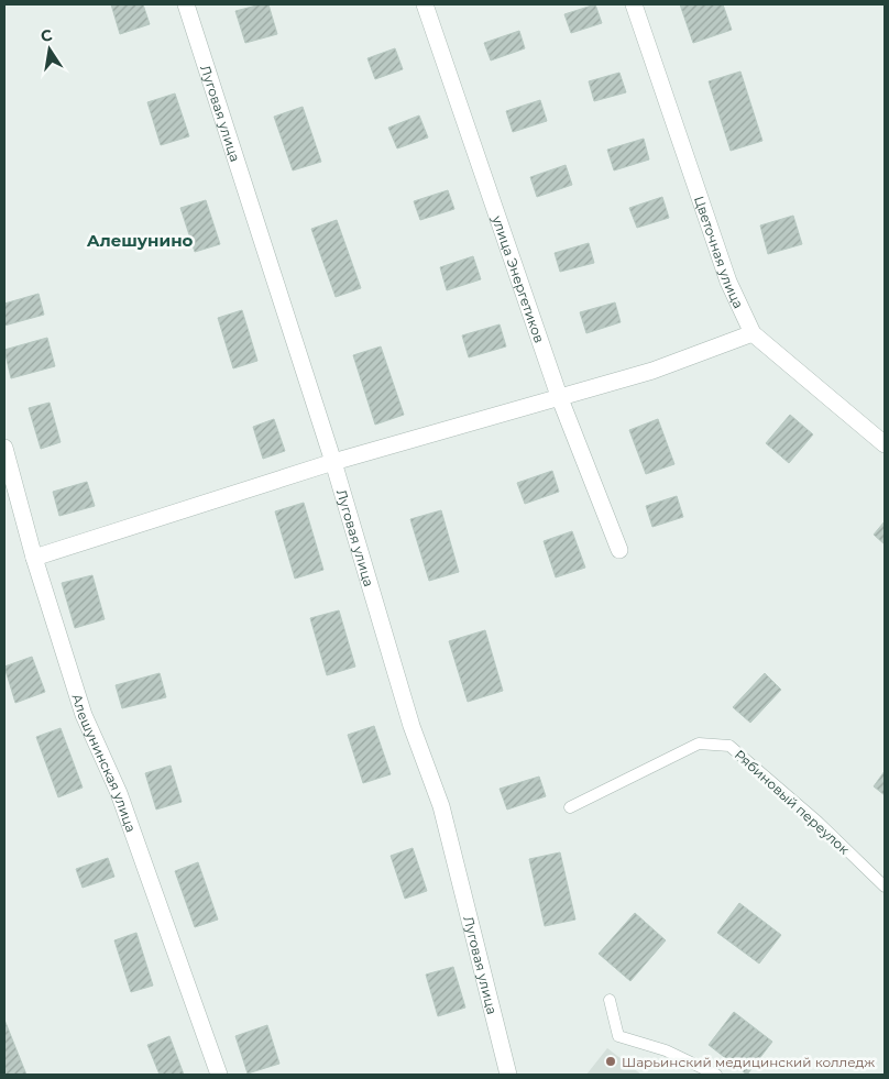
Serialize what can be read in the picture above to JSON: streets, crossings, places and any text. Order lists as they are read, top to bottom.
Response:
{
  "streets": {
    "street": [
      "Луговая улица",
      "Цветочная улица",
      "улица Энергетиков",
      "Алешунинская улица"
    ],
    "lane": ["Рябиновый переулок"]
  },
  "districts": ["Алешунино"],
  "places": ["Шарьинский медицинский колледж"],
  "north": "top"
}
